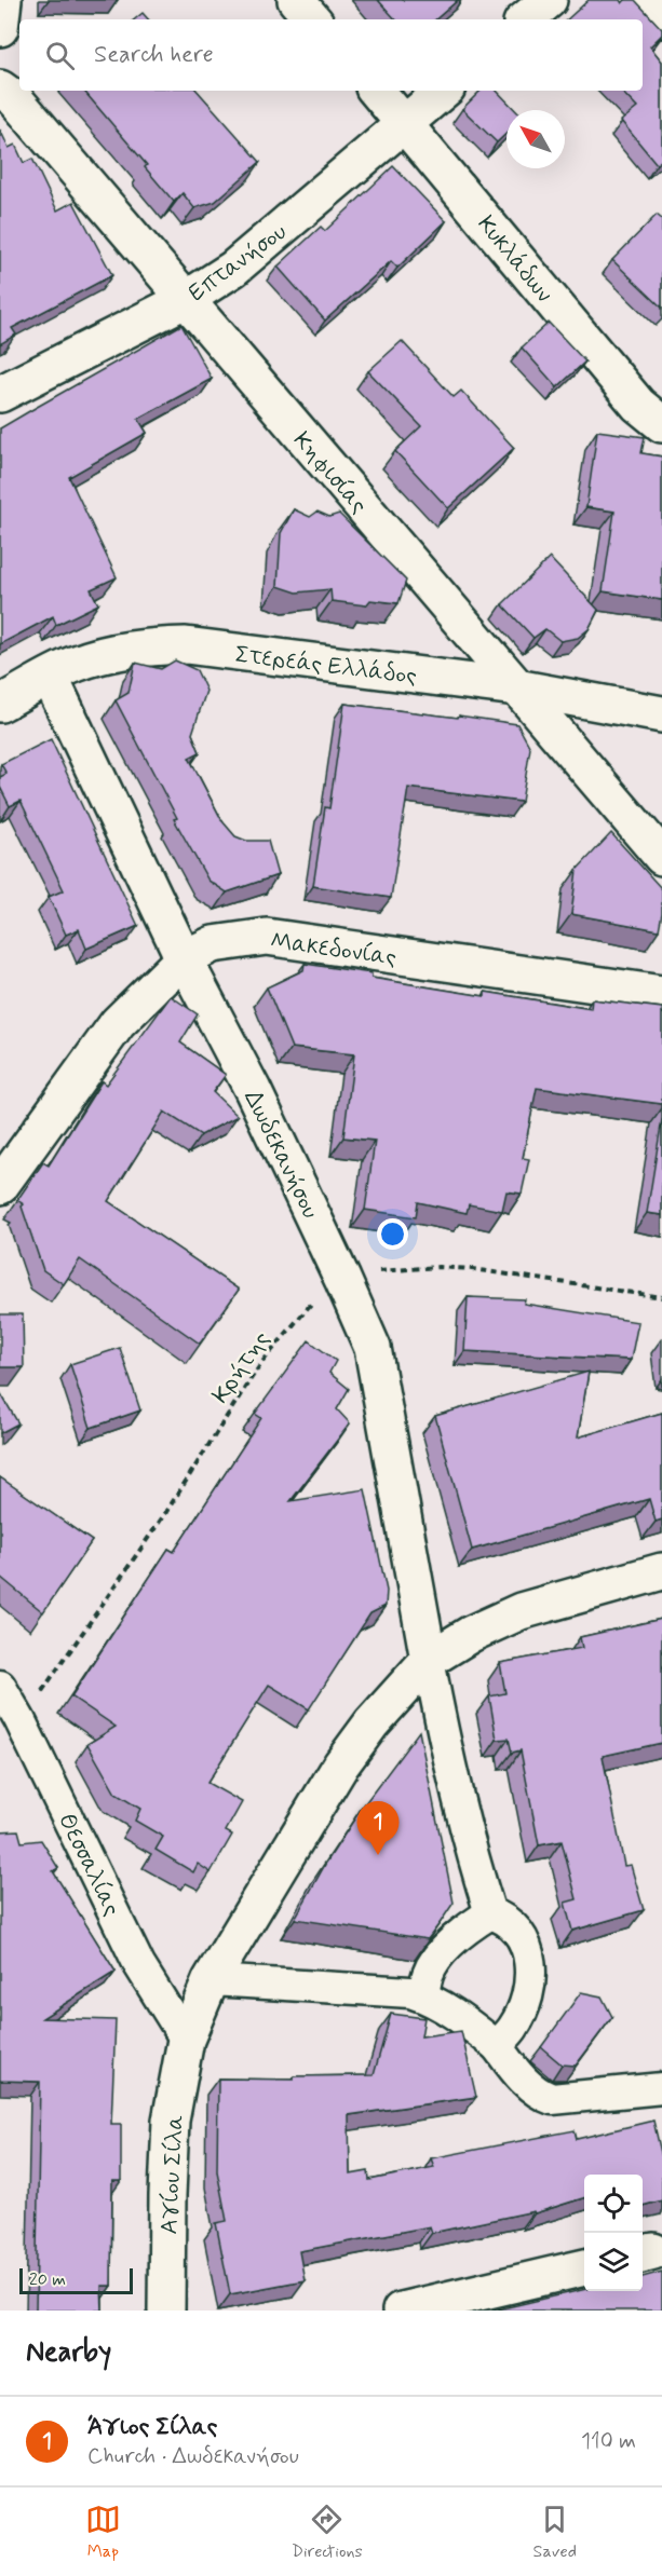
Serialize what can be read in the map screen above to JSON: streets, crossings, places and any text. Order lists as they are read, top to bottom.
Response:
{
  "streets": {
    "street": [
      "Κυκλάδων",
      "Επτανήσου",
      "Κηφισίας",
      "Στερεάς Ελλάδος",
      "Μακεδονίας",
      "Δωδεκανήσου",
      "Θεσσαλίας",
      "Αγίου Σίλα"
    ],
    "path": ["Κρήτης"]
  },
  "crossings": [
    ["Κυκλάδων", "Επτανήσου"],
    ["Επτανήσου", "Κηφισίας"],
    ["Κηφισίας", "Στερεάς Ελλάδος"],
    ["Στερεάς Ελλάδος", "Δωδεκανήσου"],
    ["Μακεδονίας", "Δωδεκανήσου"],
    ["Δωδεκανήσου", "Κρήτης"],
    ["Δωδεκανήσου", "Αγίου Σίλα"],
    ["Κρήτης", "Θεσσαλίας"],
    ["Θεσσαλίας", "Αγίου Σίλα"]
  ],
  "scale_bar": "20 m",
  "north": "top left",
  "page": {
    "search": "Search here",
    "pins": "1",
    "scale": "20 m",
    "heading": "Nearby",
    "list": [
      {
        "mark": "1",
        "name": "Άγιος Σίλας",
        "note": "Church · Δωδεκανήσου",
        "value": "110 m"
      }
    ],
    "nav": ["Map", "Directions", "Saved"]
  }
}
